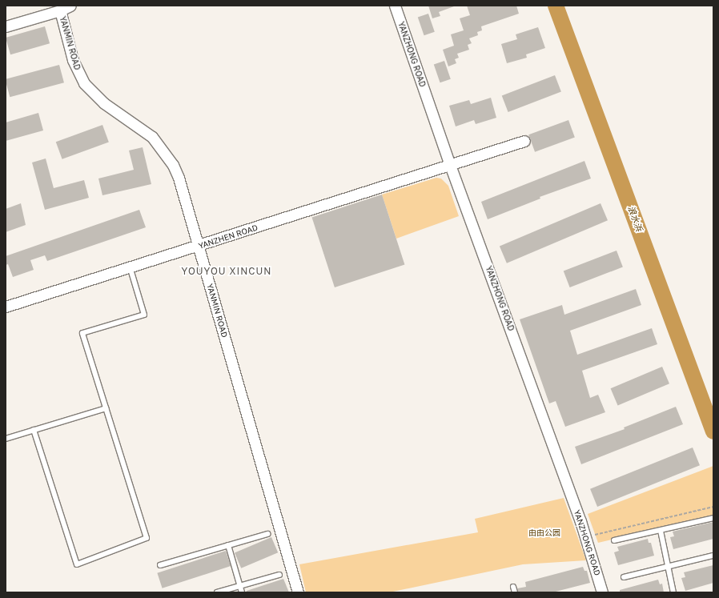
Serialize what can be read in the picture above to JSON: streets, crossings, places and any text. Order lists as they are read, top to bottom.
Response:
{
  "streets": {
    "street": ["YANMIN ROAD", "YANZHONG ROAD", "YANZHEN ROAD"]
  },
  "crossings": [
    ["YANMIN ROAD", "YANZHEN ROAD"],
    ["YANZHONG ROAD", "YANZHEN ROAD"]
  ],
  "districts": ["YOUYOU XINCUN"],
  "water": ["浪水浜"],
  "parks": ["由由公园"]
}
